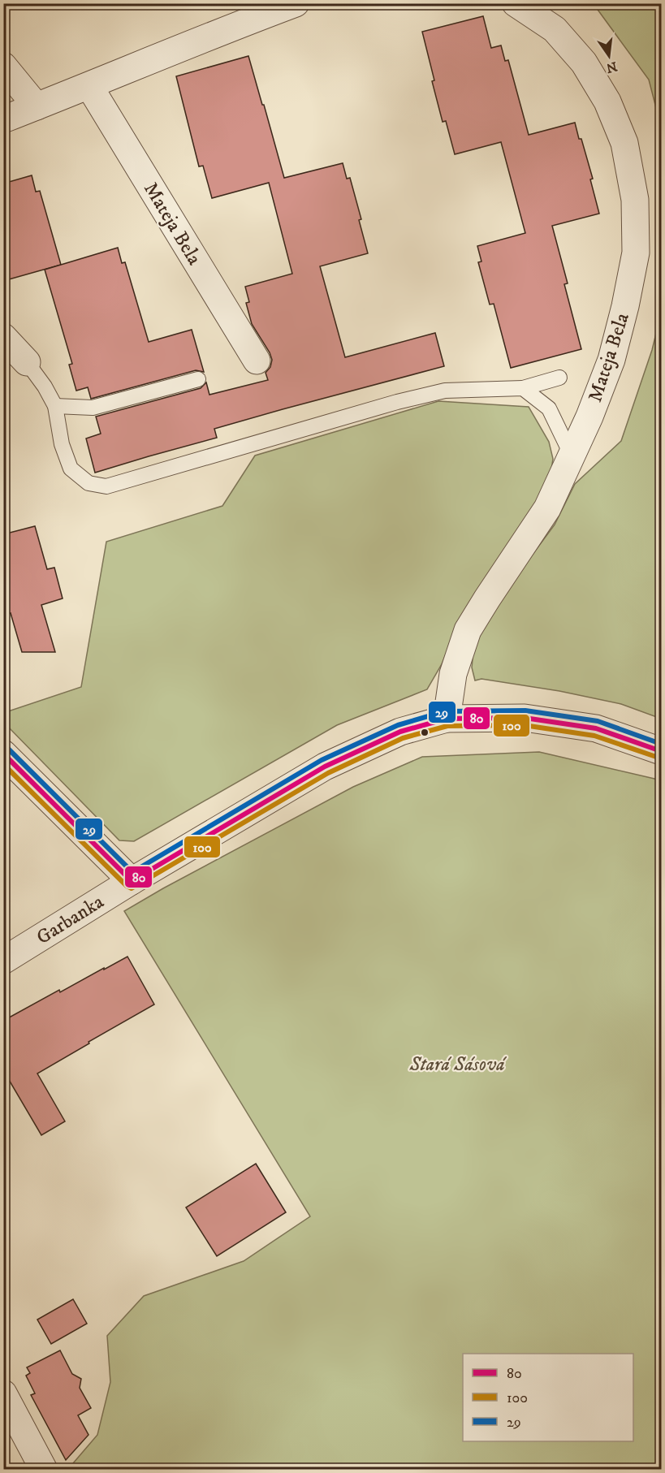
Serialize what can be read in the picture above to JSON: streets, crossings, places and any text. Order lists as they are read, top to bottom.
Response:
{
  "streets": {
    "street": ["Mateja Bela", "Garbanka"]
  },
  "crossings": [
    ["Mateja Bela", "Garbanka"]
  ],
  "parks": ["Stará Sásová"],
  "lines": ["transit line 29", "transit line 80", "transit line 100"],
  "legend": ["80", "100", "29"],
  "north": "bottom"
}
